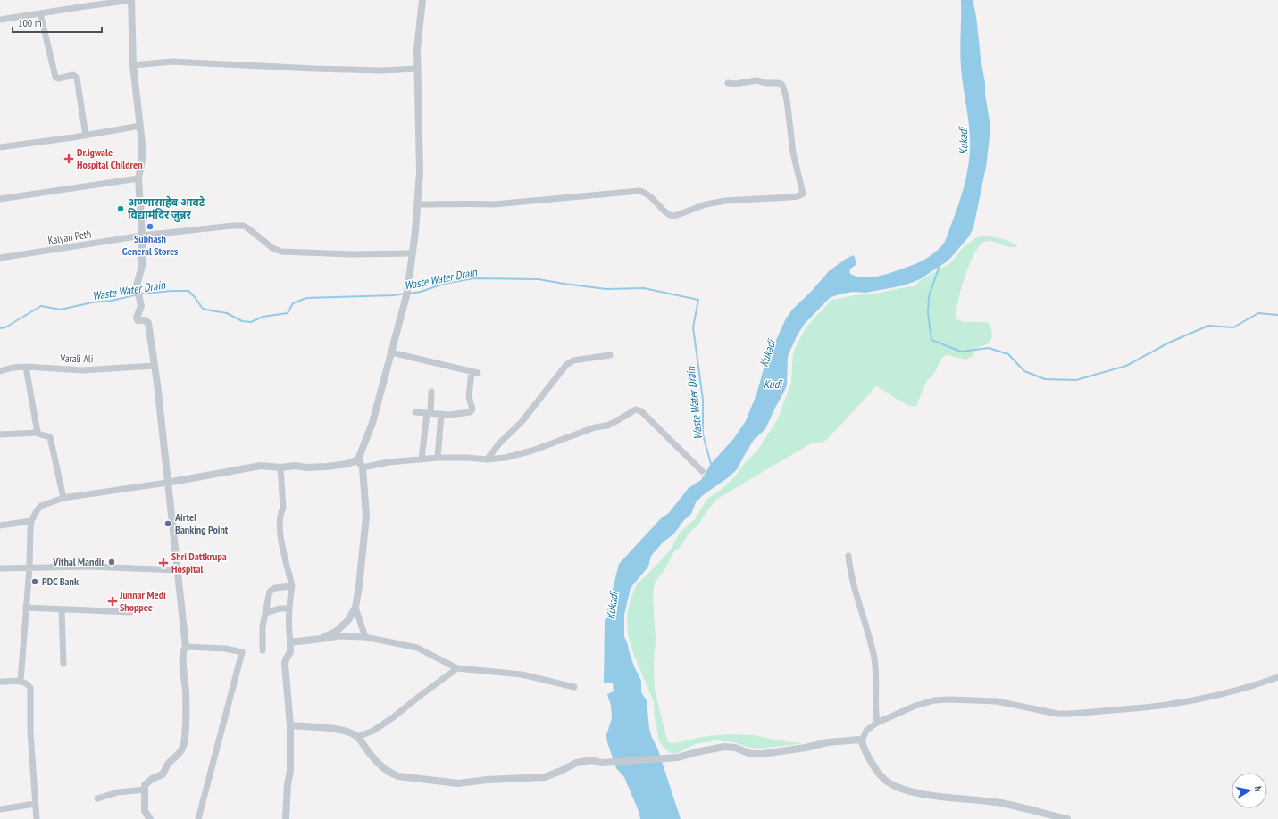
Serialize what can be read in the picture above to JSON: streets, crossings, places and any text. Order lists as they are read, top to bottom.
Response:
{
  "streets": {
    "street": ["Kalyan Peth", "Varali Ali"]
  },
  "water": ["Kukadi", "Waste Water Drain", "Kudi"],
  "places": {
    "health": ["Dr.igwale Hospital Children", "Shri Dattkrupa Hospital", "Junnar Medi Shoppee"],
    "other": [
      "अण्णासाहेब आवटे विद्यामंदिर जुन्नर",
      "Subhash General Stores",
      "Airtel Banking Point",
      "Vithal Mandir",
      "PDC Bank"
    ]
  },
  "scale_bar": "100 m",
  "north": "right"
}
